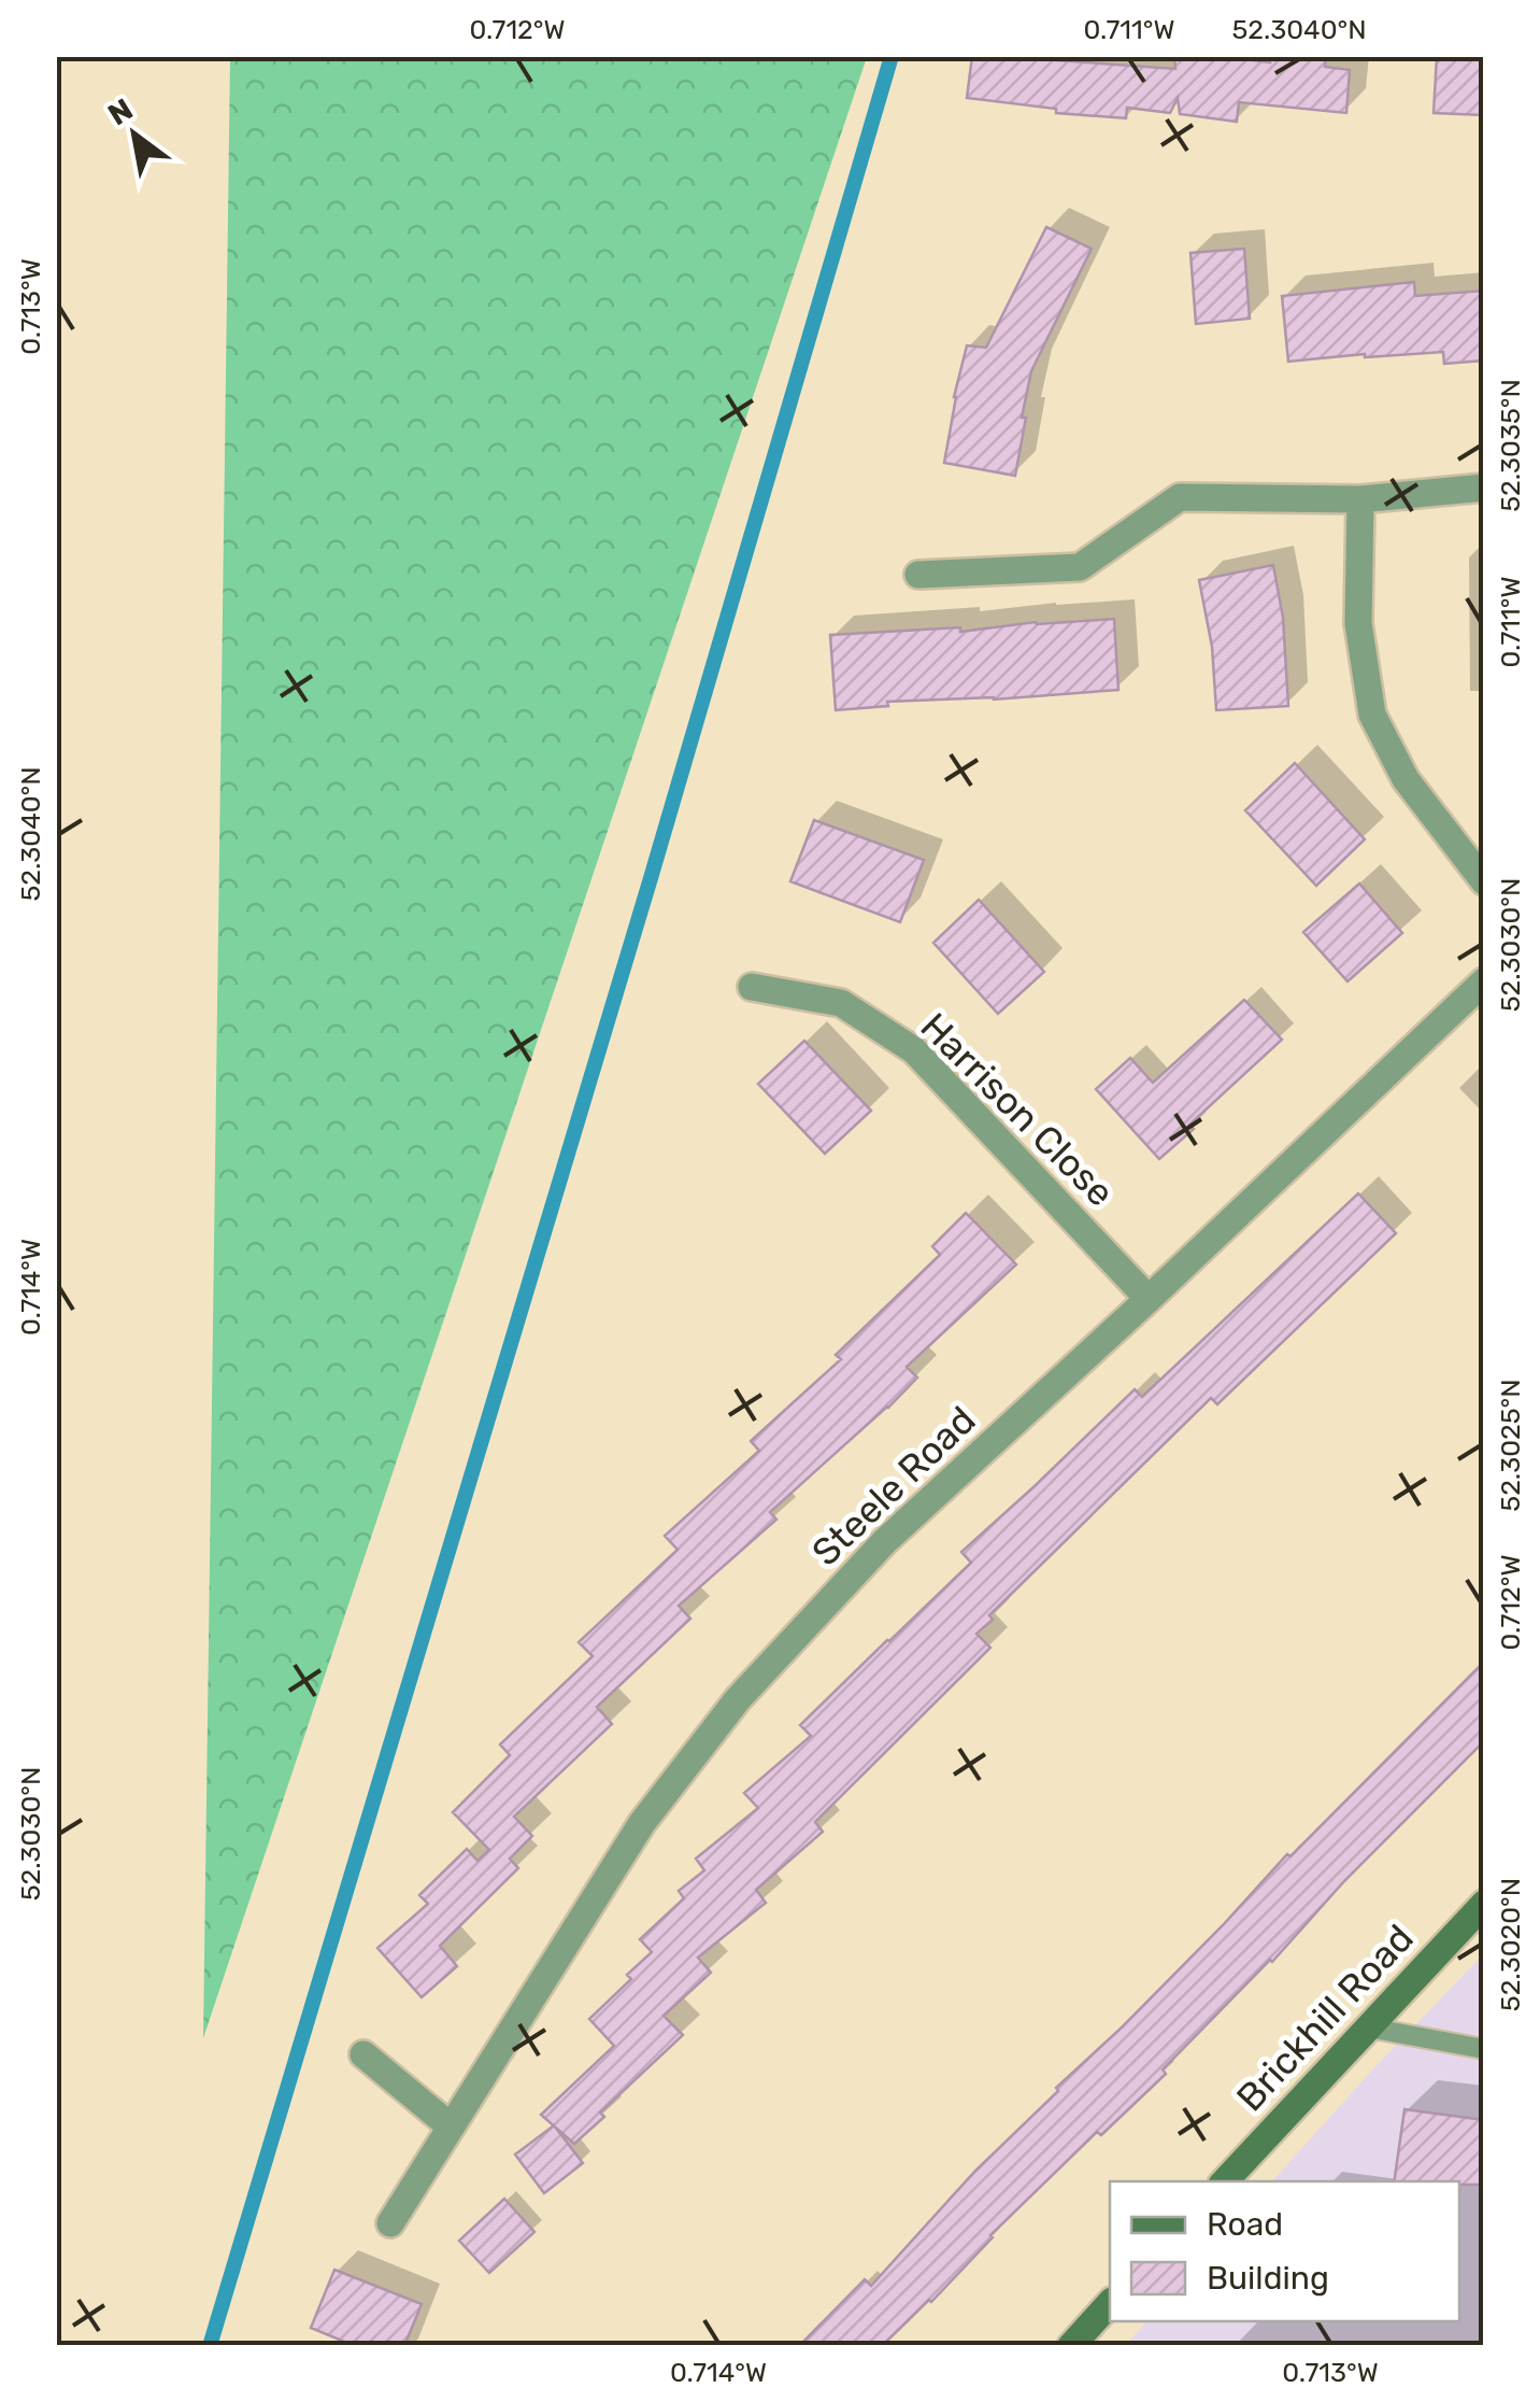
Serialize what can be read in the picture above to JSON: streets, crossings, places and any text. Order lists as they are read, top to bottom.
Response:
{
  "streets": {
    "street": ["Harrison Close", "Steele Road", "Brickhill Road"]
  },
  "crossings": [
    ["Harrison Close", "Steele Road"]
  ],
  "legend": ["Road", "Building"],
  "north": "top left",
  "coordinates": [
    "0.712°W",
    "0.711°W",
    "52.3040°N",
    "0.713°W",
    "52.3035°N",
    "52.3030°N",
    "0.714°W",
    "52.3025°N",
    "52.3020°N"
  ]
}
